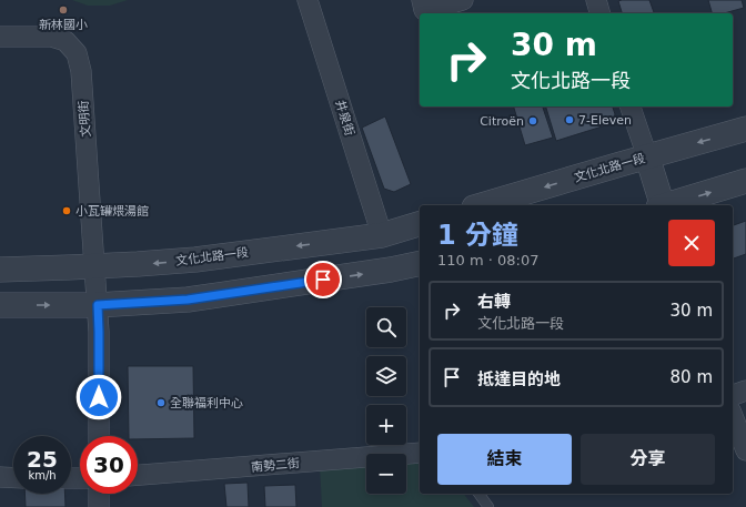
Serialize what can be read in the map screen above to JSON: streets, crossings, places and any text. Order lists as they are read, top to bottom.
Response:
{
  "streets": {
    "street": [
      "井泉街",
      "文明街",
      "文化北路一段",
      "南勢二街"
    ]
  },
  "crossings": [
    ["井泉街", "文化北路一段"],
    ["文明街", "文化北路一段"]
  ],
  "places": [
    "新林國小",
    "7-Eleven",
    "Citroën",
    "小瓦罐煨湯館",
    "全聯福利中心"
  ],
  "page": {
    "turn": ["30 m", "文化北路一段"],
    "heading": ["1 分鐘", "110 m · 08:07"],
    "list": [
      {
        "name": "右轉",
        "note": "文化北路一段",
        "value": "30 m"
      },
      {
        "name": "抵達目的地",
        "value": "80 m"
      }
    ],
    "map_buttons": ["+", "−"],
    "buttons": ["結束", "分享"],
    "speed": "25 km/h",
    "limit": "30"
  }
}
